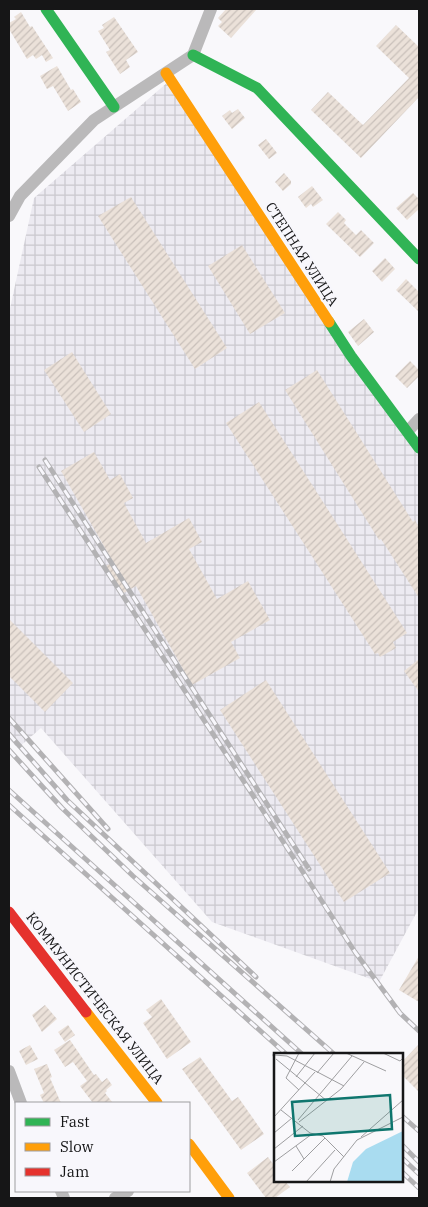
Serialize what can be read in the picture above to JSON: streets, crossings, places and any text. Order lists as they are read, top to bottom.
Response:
{
  "streets": {
    "street": ["СТЕПНАЯ УЛИЦА", "КОММУНИСТИЧЕСКАЯ УЛИЦА"]
  },
  "legend": ["Fast", "Slow", "Jam"]
}
